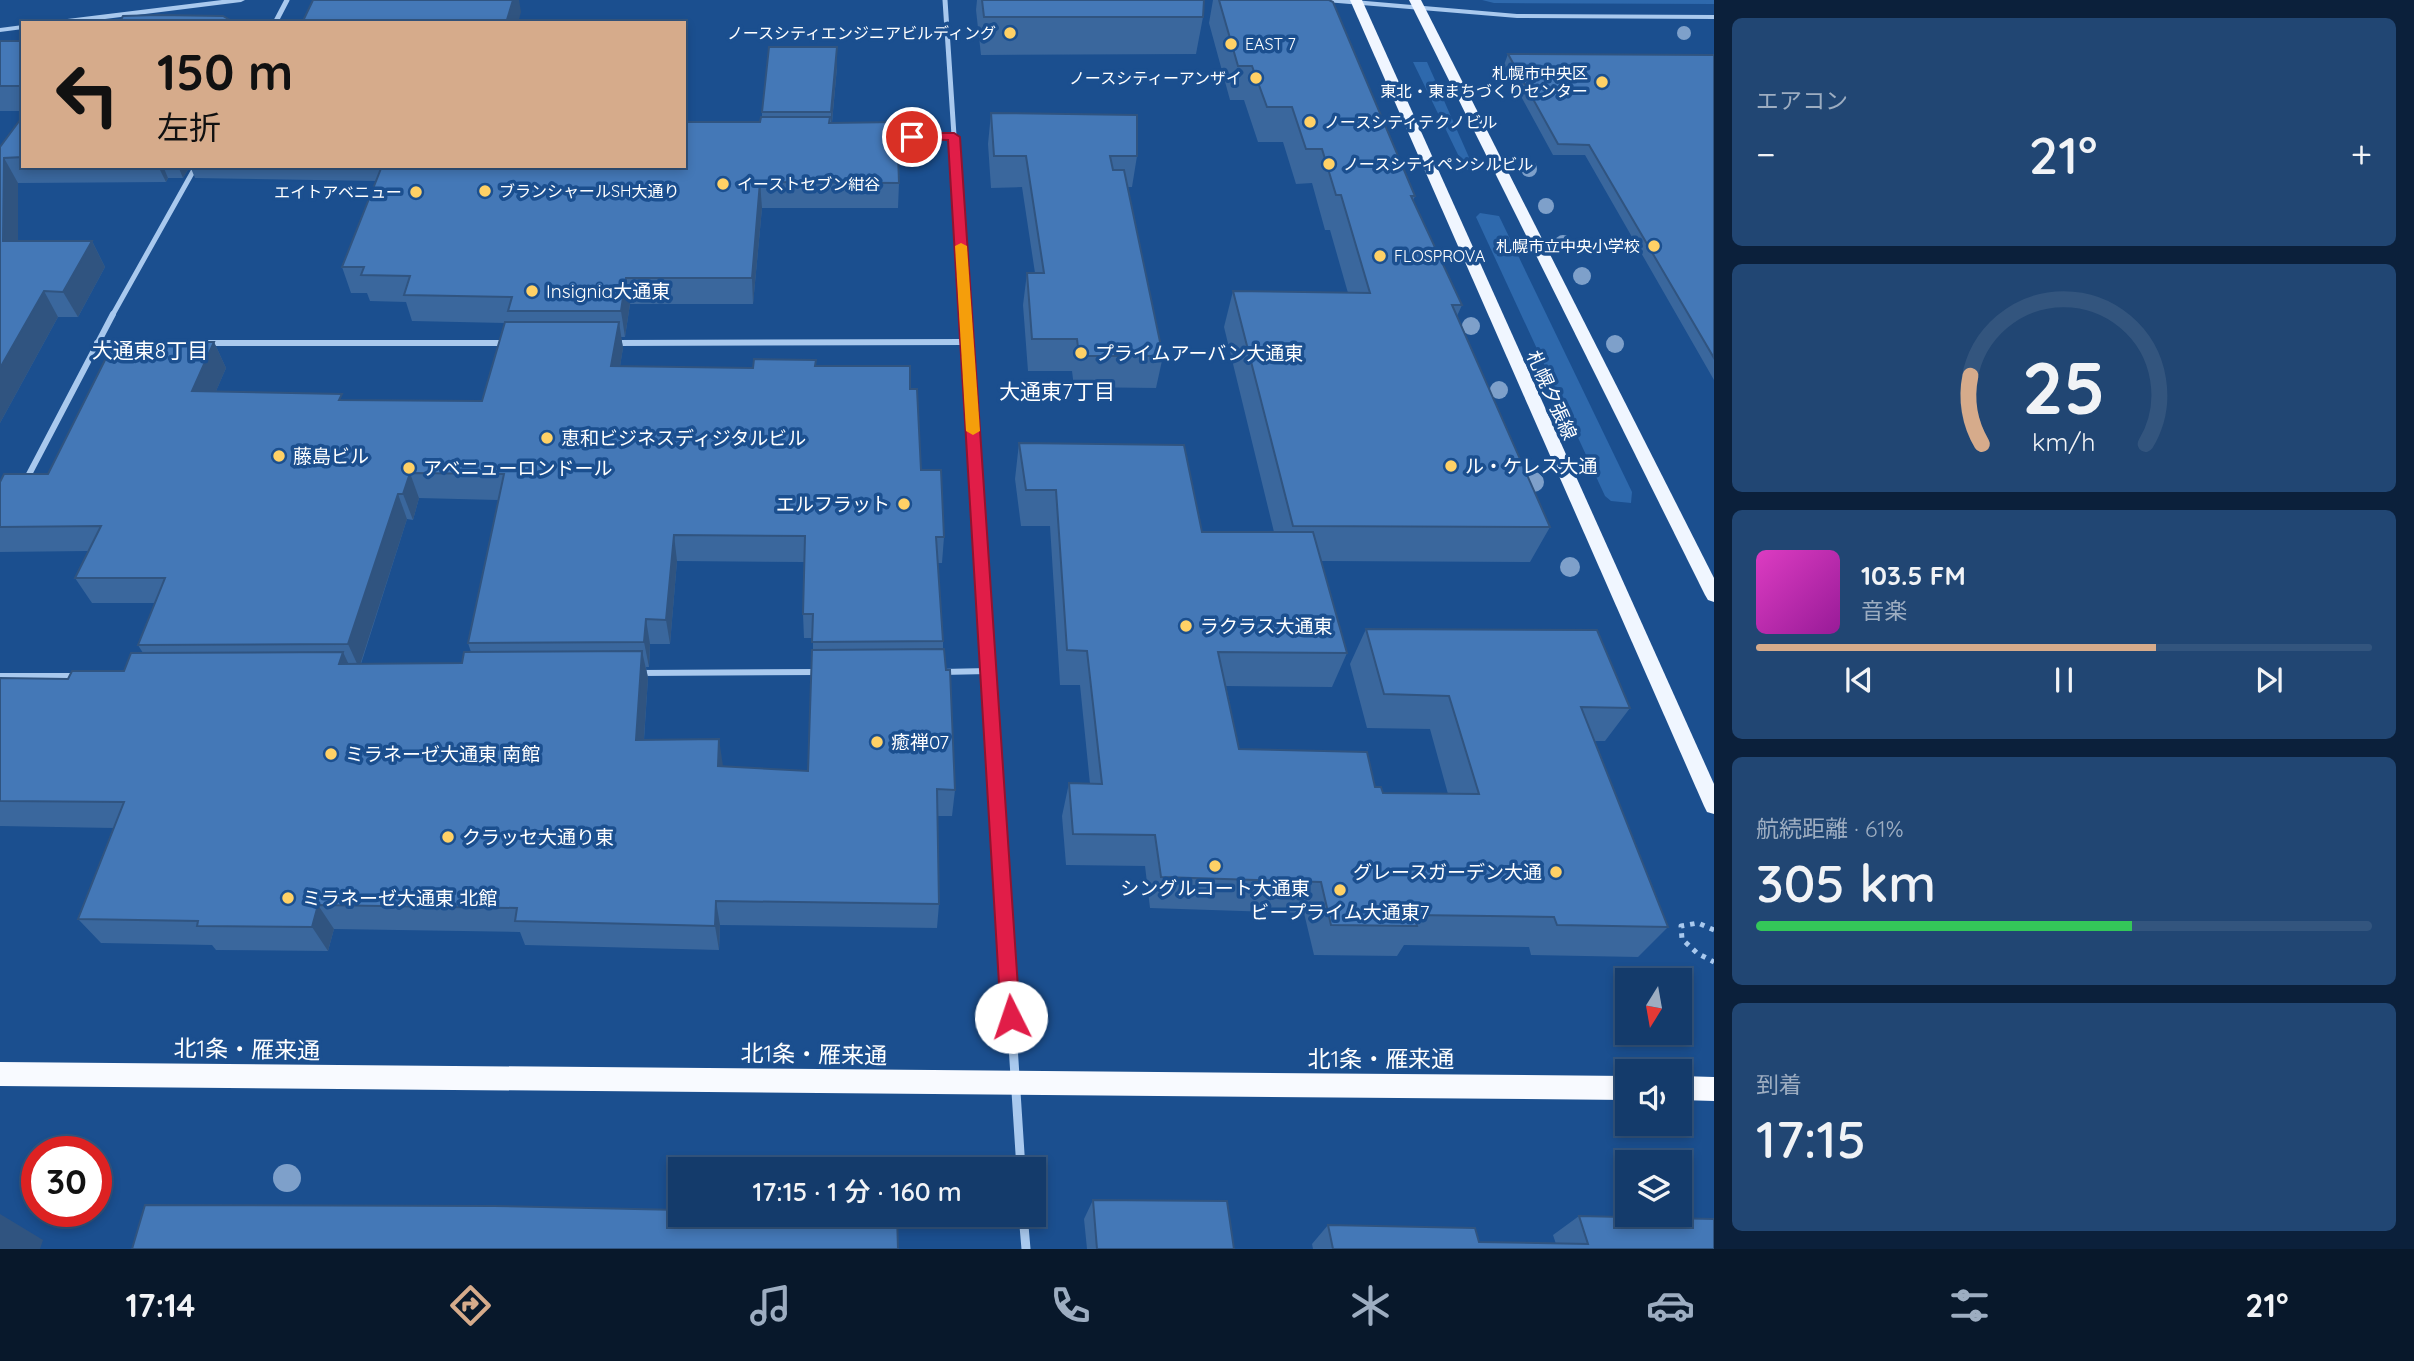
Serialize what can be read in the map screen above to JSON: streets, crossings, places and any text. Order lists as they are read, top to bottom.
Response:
{
  "streets": {
    "highway": ["北1条・雁来通"],
    "main road": ["札幌夕張線"]
  },
  "districts": ["大通東8丁目", "大通東7丁目"],
  "places": [
    "ノースシティエンジニアビルディング",
    "EAST 7",
    "ノースシティーアンザイ",
    "札幌市中央区 東北・東まちづくりセンター",
    "ノースシティテクノビル",
    "ノースシティペンシルビル",
    "イーストセブン紺谷",
    "ブランシャールSH大通り",
    "エイトアベニュー",
    "札幌市立中央小学校",
    "FLOSPROVA",
    "Insignia大通東",
    "プライムアーバン大通東",
    "恵和ビジネスディジタルビル",
    "藤島ビル",
    "ル・ケレス大通",
    "アベニューロンドール",
    "エルフラット",
    "ラクラス大通東",
    "癒禅07",
    "ミラネーゼ大通東 南館",
    "クラッセ大通り東",
    "シングルコート大通東",
    "グレースガーデン大通",
    "ビープライム大通東7",
    "ミラネーゼ大通東 北館"
  ],
  "north": "bottom",
  "page": {
    "tile": [
      "エアコン",
      ["航続距離 · 61%", "305 km"],
      ["到着", "17:15"]
    ],
    "turn": ["150 m", "左折"],
    "heat": ["−", "21°", "+"],
    "song": ["103.5 FM", "音楽"],
    "limit": "30",
    "trip": "17:15 · 1 分 · 160 m",
    "tabs": ["17:14", "21°"],
    "gauge": ["25", "km/h"]
  }
}
